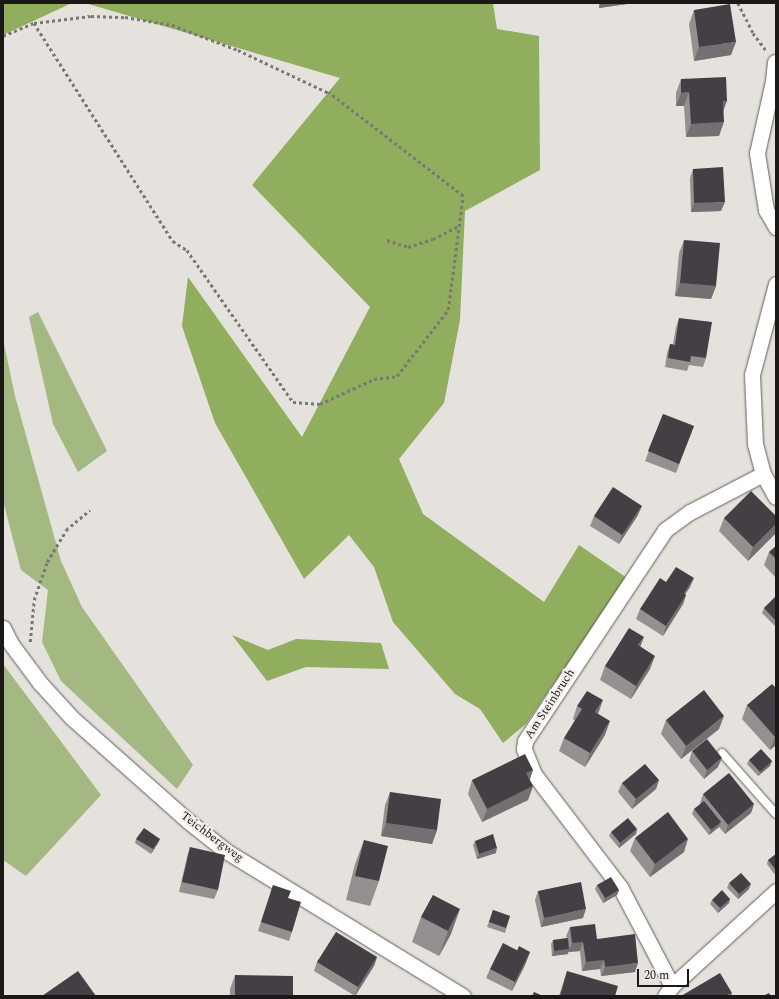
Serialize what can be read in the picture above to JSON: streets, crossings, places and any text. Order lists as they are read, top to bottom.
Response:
{
  "streets": {
    "street": ["Am Steinbruch", "Teichbergweg"]
  },
  "scale_bar": "20 m"
}
